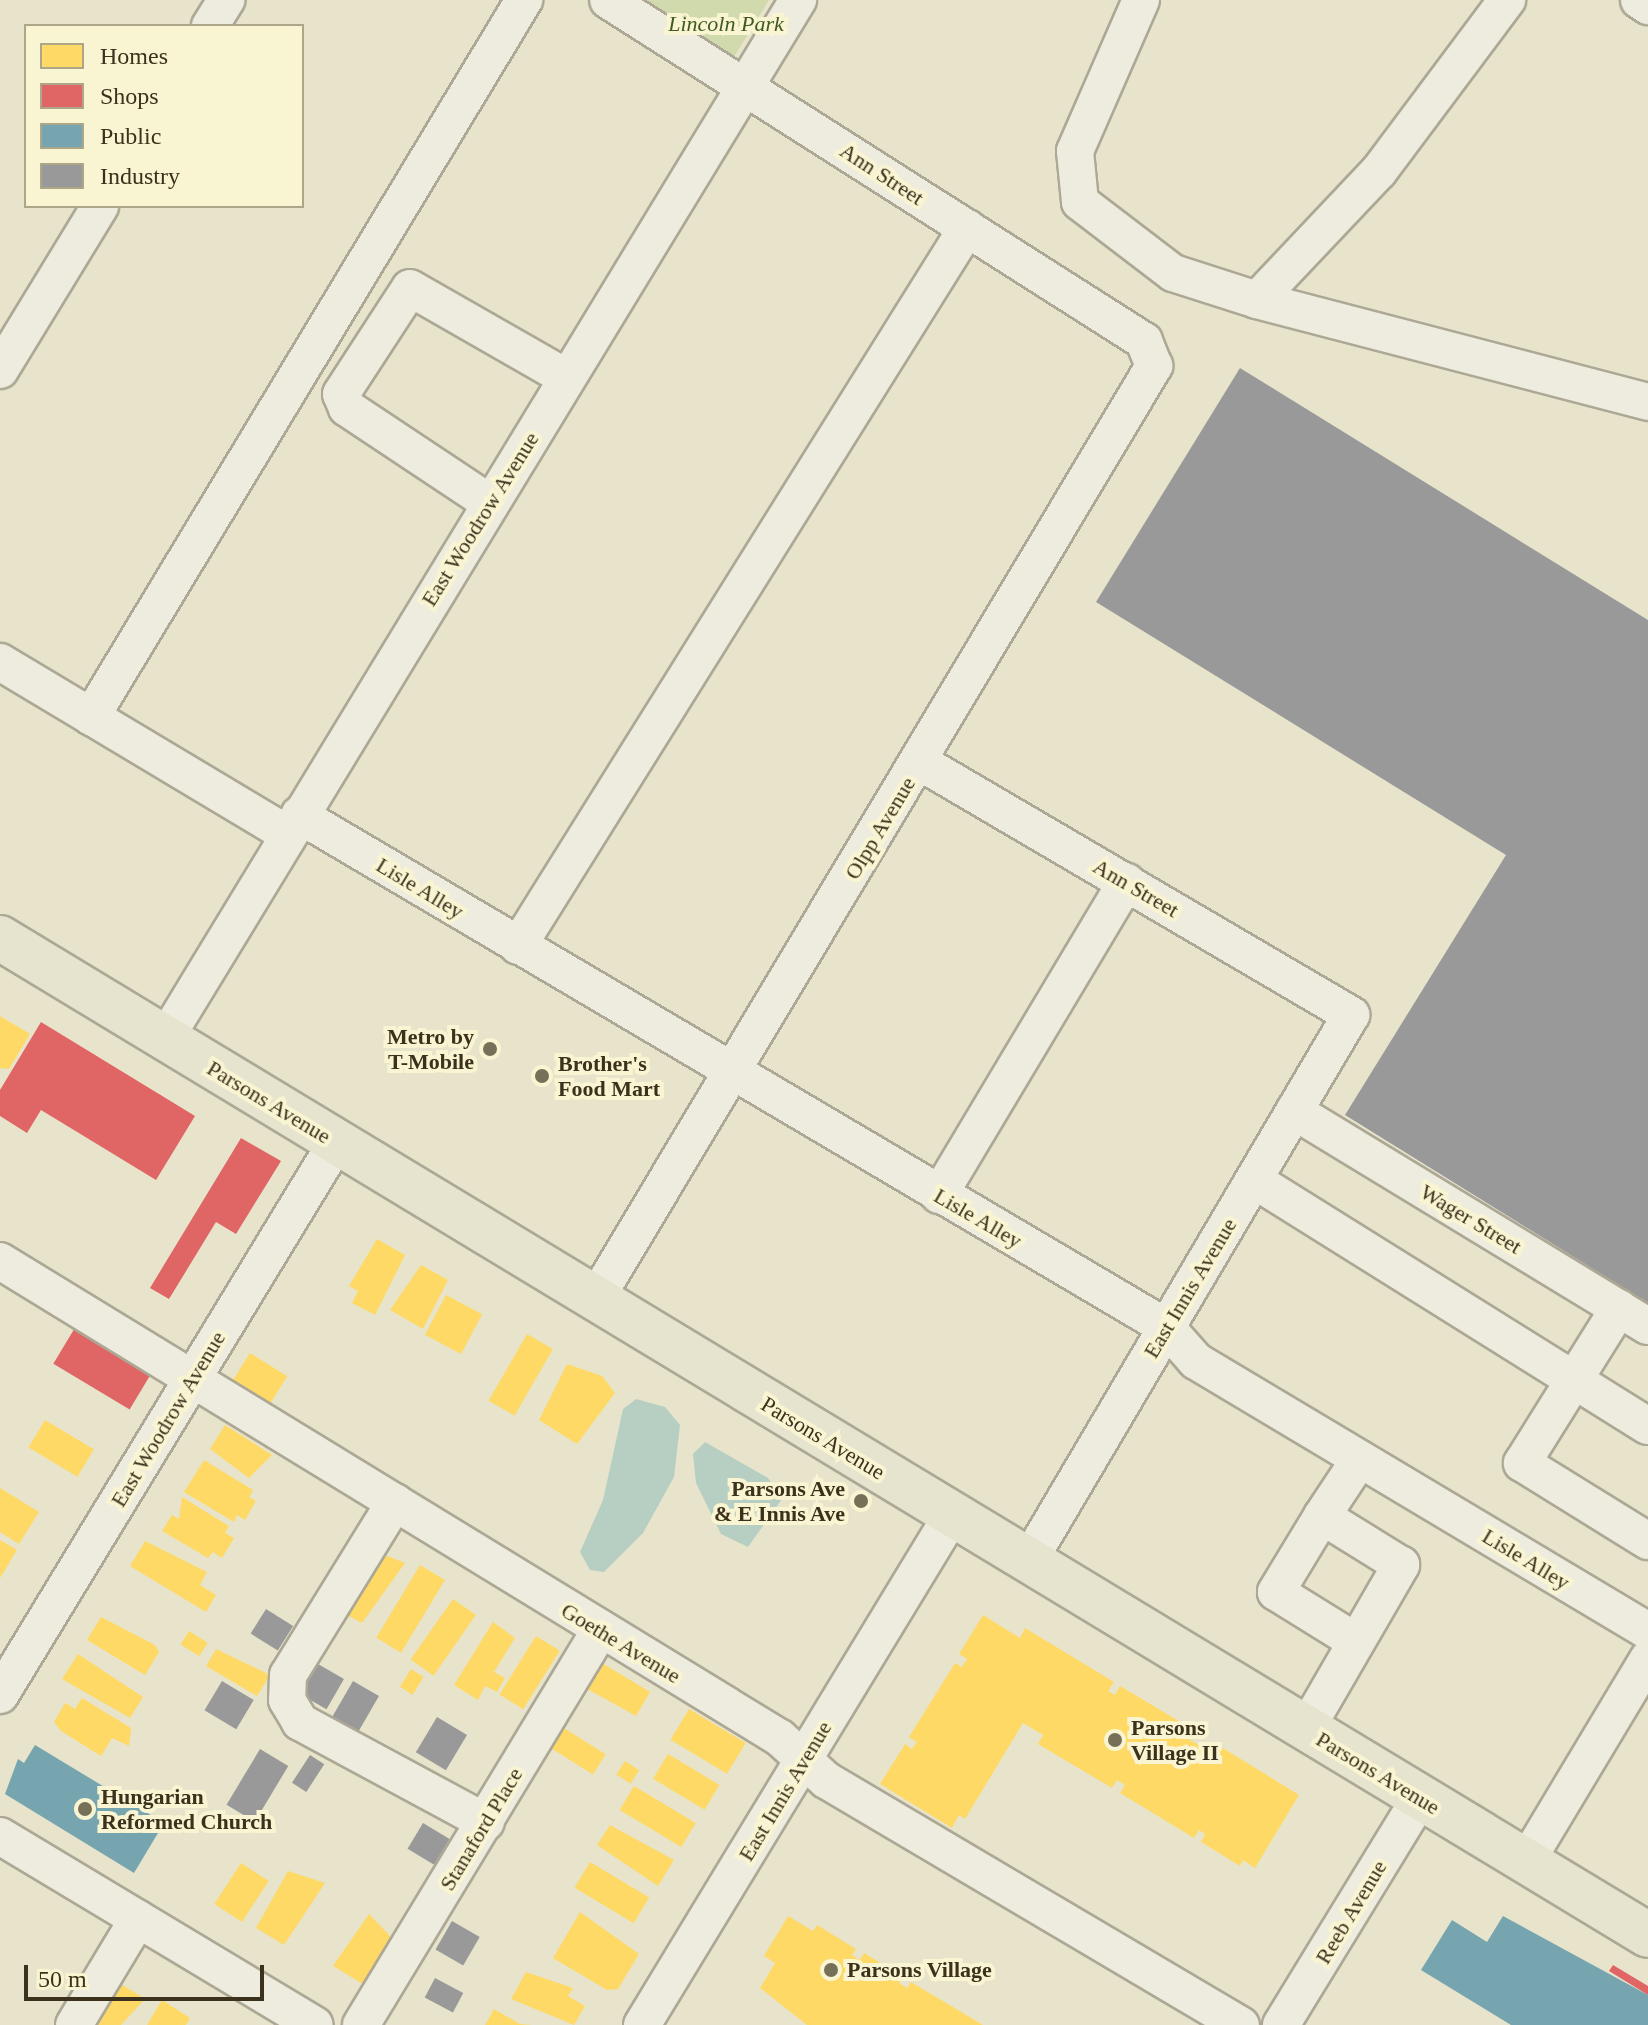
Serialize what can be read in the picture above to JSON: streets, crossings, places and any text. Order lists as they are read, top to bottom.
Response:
{
  "streets": {
    "main road": ["Parsons Avenue"],
    "street": [
      "Ann Street",
      "East Woodrow Avenue",
      "Olpp Avenue",
      "Lisle Alley",
      "Wager Street",
      "East Innis Avenue",
      "Goethe Avenue",
      "Stanaford Place",
      "Reeb Avenue"
    ]
  },
  "crossings": [
    ["Ann Street", "East Woodrow Avenue"],
    ["Ann Street", "Olpp Avenue"],
    ["Ann Street", "East Innis Avenue"],
    ["East Woodrow Avenue", "Lisle Alley"],
    ["East Woodrow Avenue", "Parsons Avenue"],
    ["East Woodrow Avenue", "Goethe Avenue"],
    ["Olpp Avenue", "Lisle Alley"],
    ["Olpp Avenue", "Parsons Avenue"],
    ["Lisle Alley", "East Innis Avenue"],
    ["Parsons Avenue", "East Innis Avenue"],
    ["Parsons Avenue", "Reeb Avenue"],
    ["Wager Street", "East Innis Avenue"],
    ["East Innis Avenue", "Goethe Avenue"],
    ["Goethe Avenue", "Stanaford Place"]
  ],
  "parks": ["Lincoln Park"],
  "places": [
    "Metro by T-Mobile",
    "Brother's Food Mart",
    "Parsons Ave & E Innis Ave",
    "Parsons Village II",
    "Hungarian Reformed Church",
    "Parsons Village"
  ],
  "legend": [
    "Homes",
    "Shops",
    "Public",
    "Industry"
  ],
  "scale_bar": "50 m"
}
